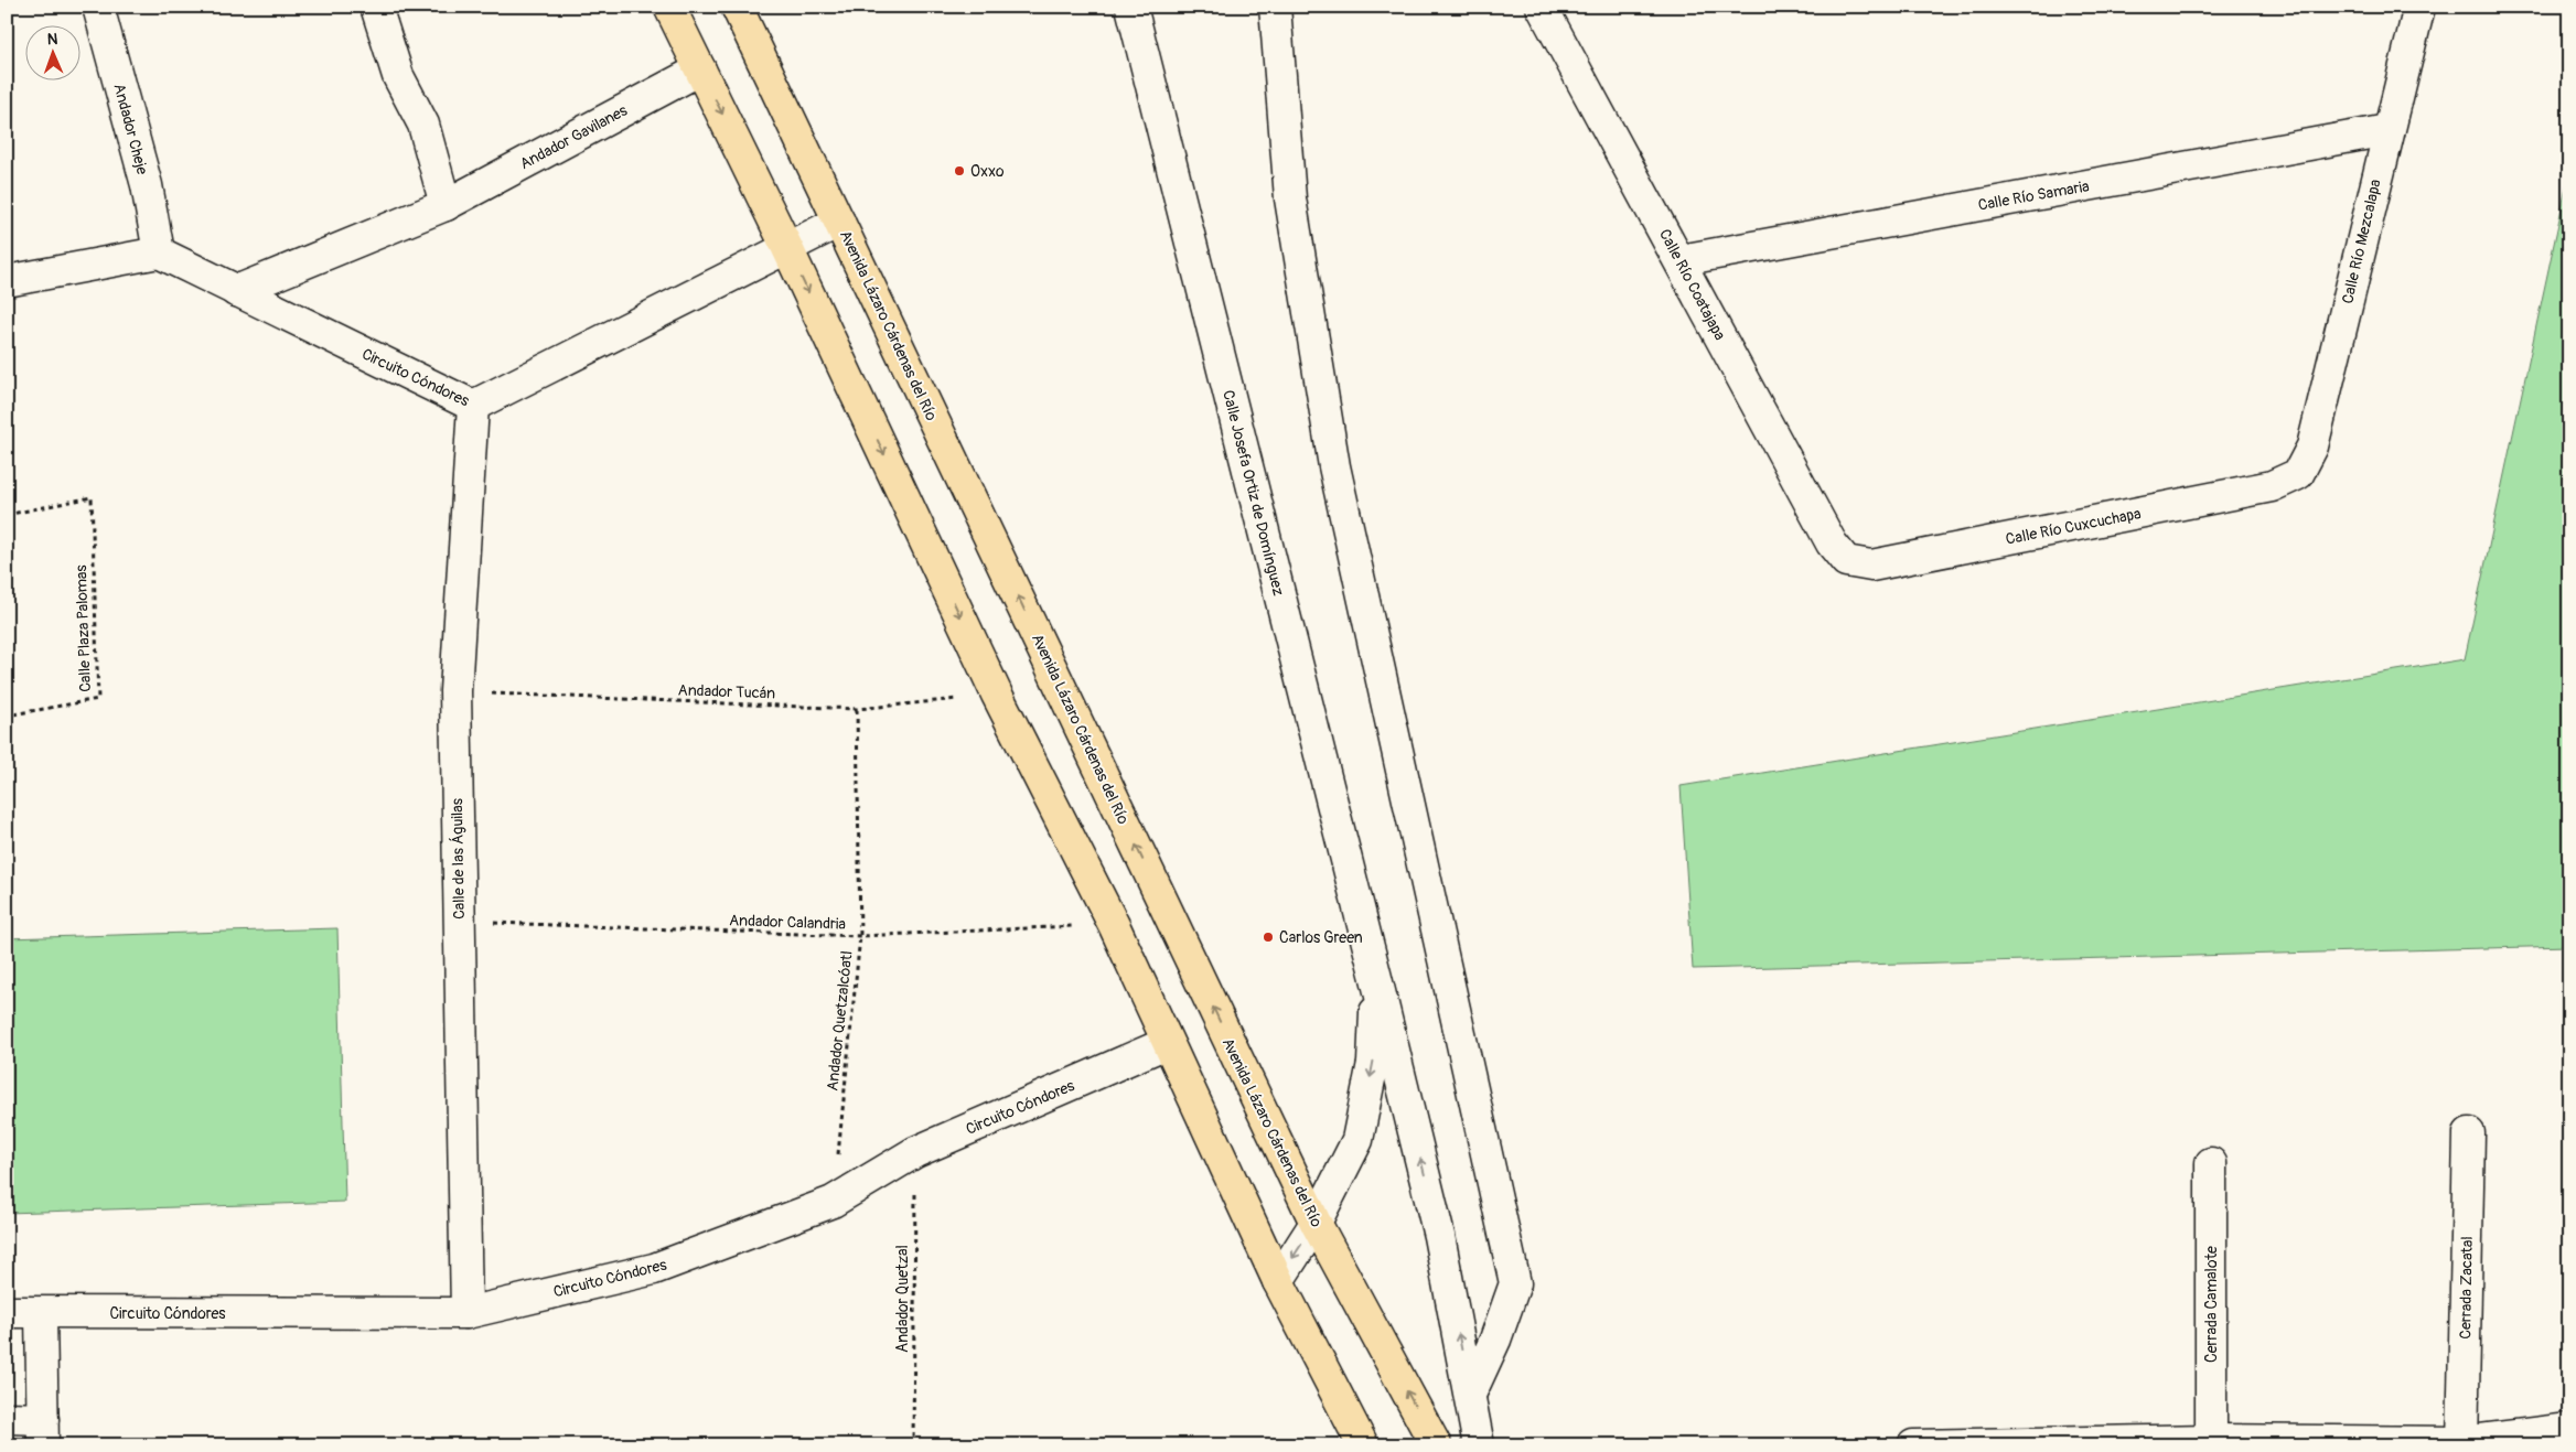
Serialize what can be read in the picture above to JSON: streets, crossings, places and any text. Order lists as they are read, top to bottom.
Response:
{
  "streets": {
    "main road": ["Avenida Lázaro Cárdenas del Río"],
    "street": [
      "Andador Cheje",
      "Andador Gavilanes",
      "Calle Río Samaria",
      "Calle Río Mezcalapa",
      "Calle Río Coatajapa",
      "Circuito Cóndores",
      "Calle Josefa Ortiz de Domínguez",
      "Calle Río Cuxcuchapa",
      "Calle de las Águilas",
      "Cerrada Zacatal",
      "Cerrada Camalote"
    ],
    "path": [
      "Calle Plaza Palomas",
      "Andador Tucán",
      "Andador Calandria",
      "Andador Quetzalcóatl",
      "Andador Quetzal"
    ]
  },
  "crossings": [
    ["Andador Cheje", "Circuito Cóndores"],
    ["Andador Gavilanes", "Circuito Cóndores"],
    ["Calle Río Samaria", "Calle Río Mezcalapa"],
    ["Calle Río Samaria", "Calle Río Coatajapa"],
    ["Calle Río Mezcalapa", "Calle Río Cuxcuchapa"],
    ["Calle Río Coatajapa", "Calle Río Cuxcuchapa"],
    ["Avenida Lázaro Cárdenas del Río", "Circuito Cóndores"],
    ["Circuito Cóndores", "Calle de las Águilas"],
    ["Circuito Cóndores", "Andador Quetzalcóatl"],
    ["Circuito Cóndores", "Andador Quetzal"],
    ["Andador Tucán", "Calle de las Águilas"],
    ["Andador Tucán", "Andador Quetzalcóatl"],
    ["Calle de las Águilas", "Andador Calandria"],
    ["Andador Calandria", "Andador Quetzalcóatl"]
  ],
  "places": ["Oxxo", "Carlos Green"],
  "north": "top"
}
